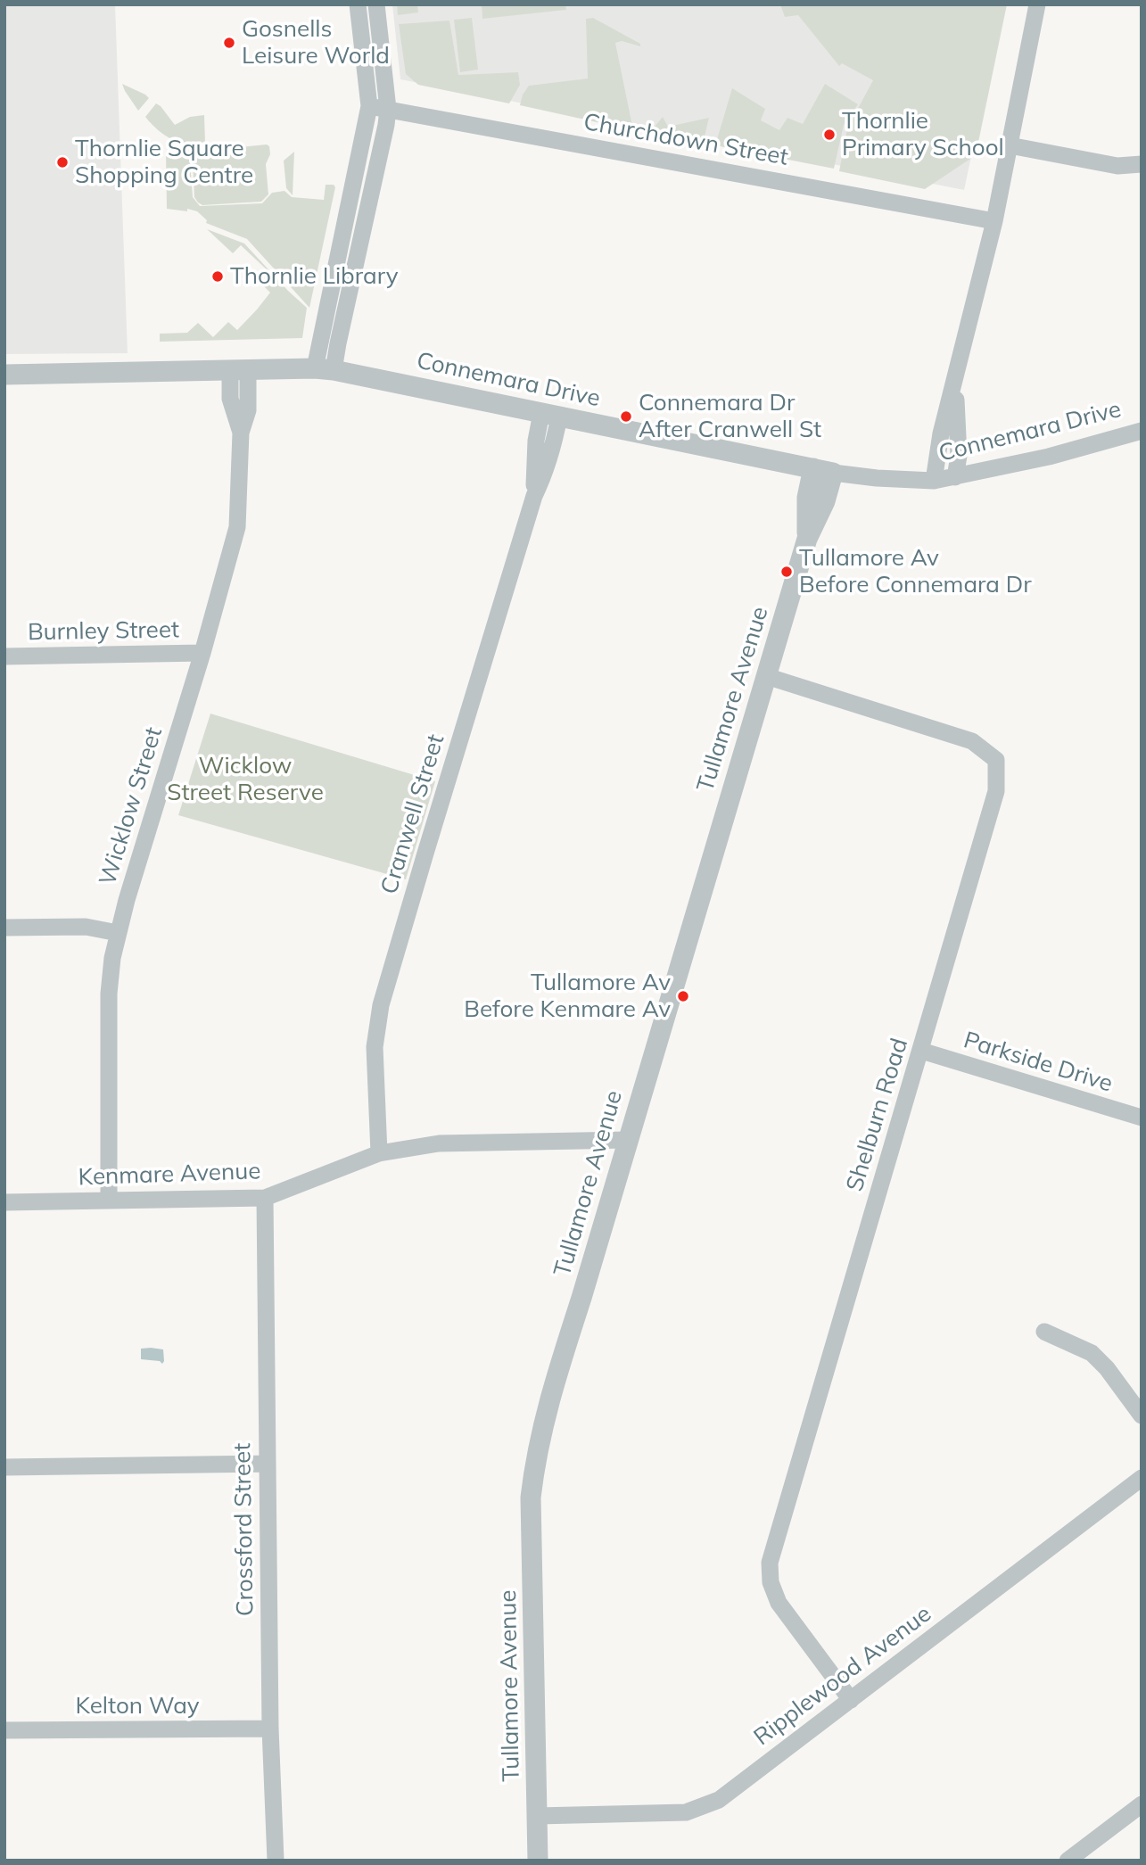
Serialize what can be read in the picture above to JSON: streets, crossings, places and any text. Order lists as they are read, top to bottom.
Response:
{
  "streets": {
    "street": [
      "Churchdown Street",
      "Connemara Drive",
      "Burnley Street",
      "Tullamore Avenue",
      "Wicklow Street",
      "Cranwell Street",
      "Parkside Drive",
      "Shelburn Road",
      "Kenmare Avenue",
      "Crossford Street",
      "Ripplewood Avenue",
      "Kelton Way"
    ]
  },
  "crossings": [
    ["Connemara Drive", "Tullamore Avenue"],
    ["Connemara Drive", "Wicklow Street"],
    ["Connemara Drive", "Cranwell Street"],
    ["Burnley Street", "Wicklow Street"],
    ["Tullamore Avenue", "Shelburn Road"],
    ["Tullamore Avenue", "Kenmare Avenue"],
    ["Tullamore Avenue", "Ripplewood Avenue"],
    ["Wicklow Street", "Kenmare Avenue"],
    ["Cranwell Street", "Kenmare Avenue"],
    ["Parkside Drive", "Shelburn Road"],
    ["Shelburn Road", "Ripplewood Avenue"],
    ["Kenmare Avenue", "Crossford Street"],
    ["Crossford Street", "Kelton Way"]
  ],
  "parks": ["Wicklow Street Reserve"],
  "places": [
    "Gosnells Leisure World",
    "Thornlie Primary School",
    "Thornlie Square Shopping Centre",
    "Thornlie Library",
    "Connemara Dr After Cranwell St",
    "Tullamore Av Before Connemara Dr",
    "Tullamore Av Before Kenmare Av"
  ]
}
